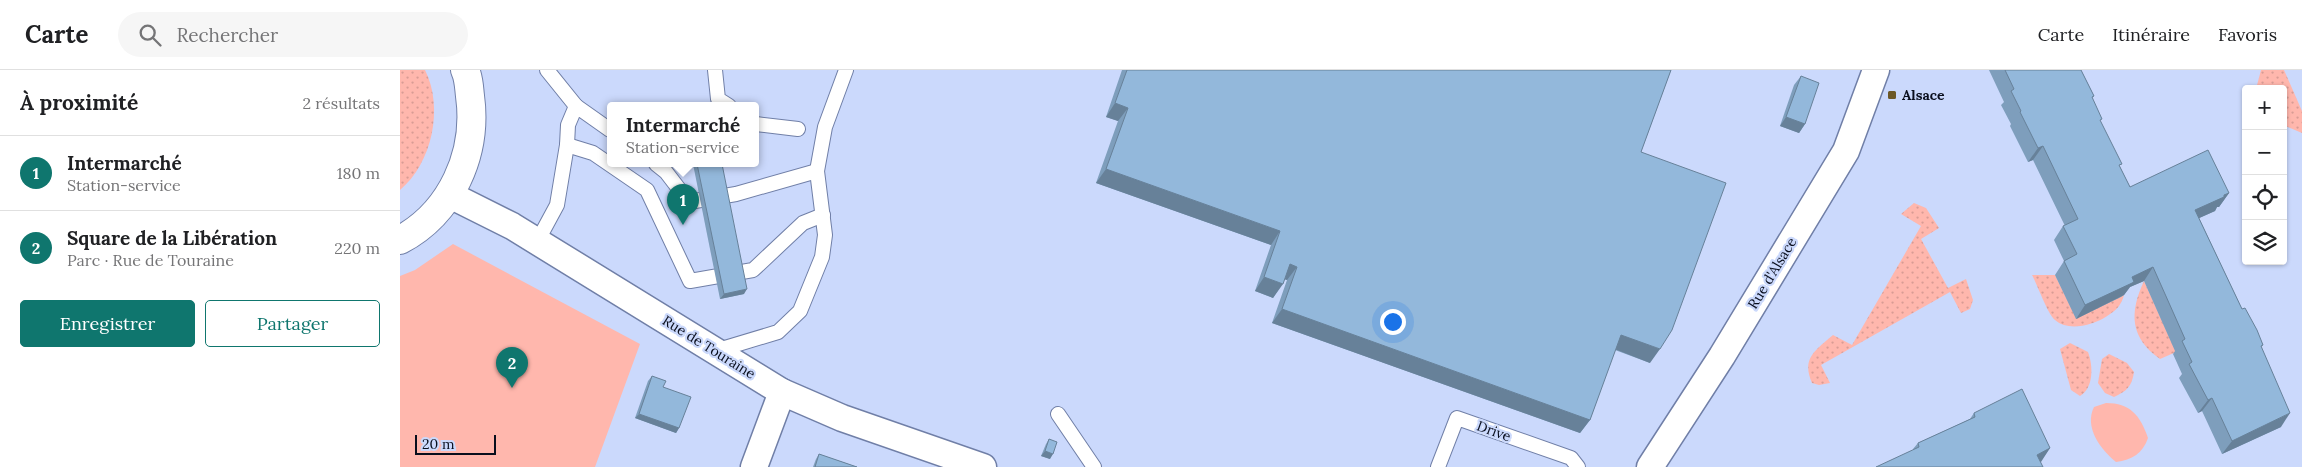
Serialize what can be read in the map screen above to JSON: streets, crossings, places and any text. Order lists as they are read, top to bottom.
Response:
{
  "streets": {
    "street": ["Rue d'Alsace", "Rue de Touraine"],
    "lane": ["Drive"]
  },
  "places": {
    "transit": ["Alsace"]
  },
  "scale_bar": "20 m",
  "page": {
    "header": "Carte",
    "search": "Rechercher",
    "nav": ["Carte", "Itinéraire", "Favoris"],
    "heading": ["À proximité", "2 résultats"],
    "map_buttons": ["+", "−"],
    "popup": ["Intermarché", "Station-service"],
    "list": [
      {
        "mark": "1",
        "name": "Intermarché",
        "note": "Station-service",
        "value": "180 m"
      },
      {
        "mark": "2",
        "name": "Square de la Libération",
        "note": "Parc · Rue de Touraine",
        "value": "220 m"
      }
    ],
    "pins": ["1", "2"],
    "buttons": ["Enregistrer", "Partager"],
    "scale": "20 m"
  }
}
